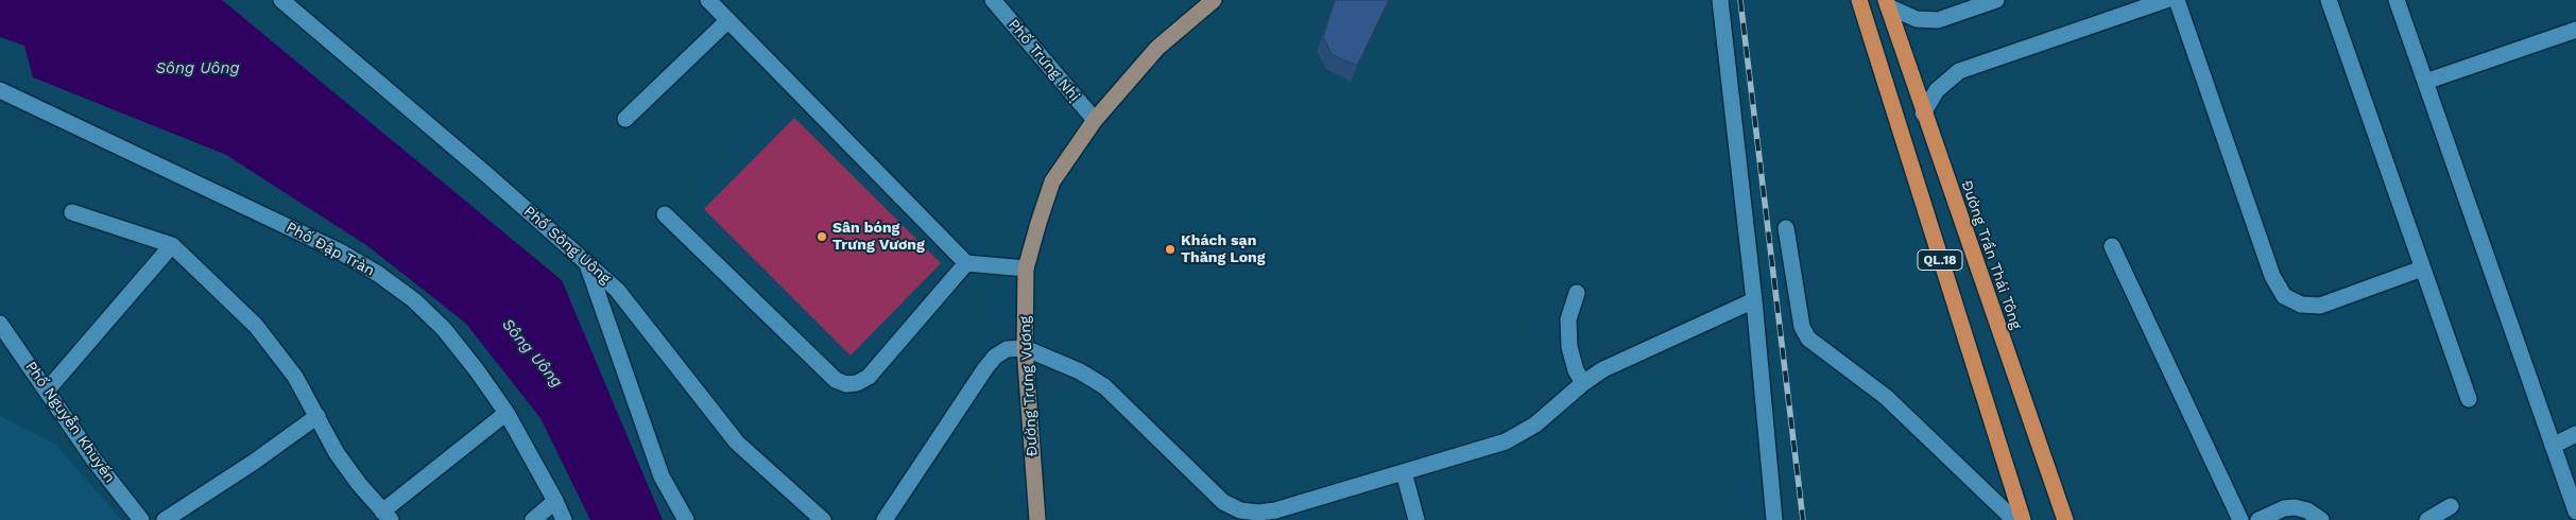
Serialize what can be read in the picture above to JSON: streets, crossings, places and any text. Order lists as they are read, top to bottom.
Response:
{
  "streets": {
    "highway": ["Đường Trần Thái Tông", "QL.18"],
    "main road": ["Đường Trưng Vương"],
    "street": [
      "Phố Trưng Nhị",
      "Phố Sông Uông",
      "Phố Đập Tràn",
      "Phố Nguyễn Khuyến"
    ]
  },
  "crossings": [
    ["Phố Trưng Nhị", "Đường Trưng Vương"]
  ],
  "water": ["Sông Uông"],
  "places": ["Sân bóng Trưng Vương", "Khách sạn Thăng Long"]
}
